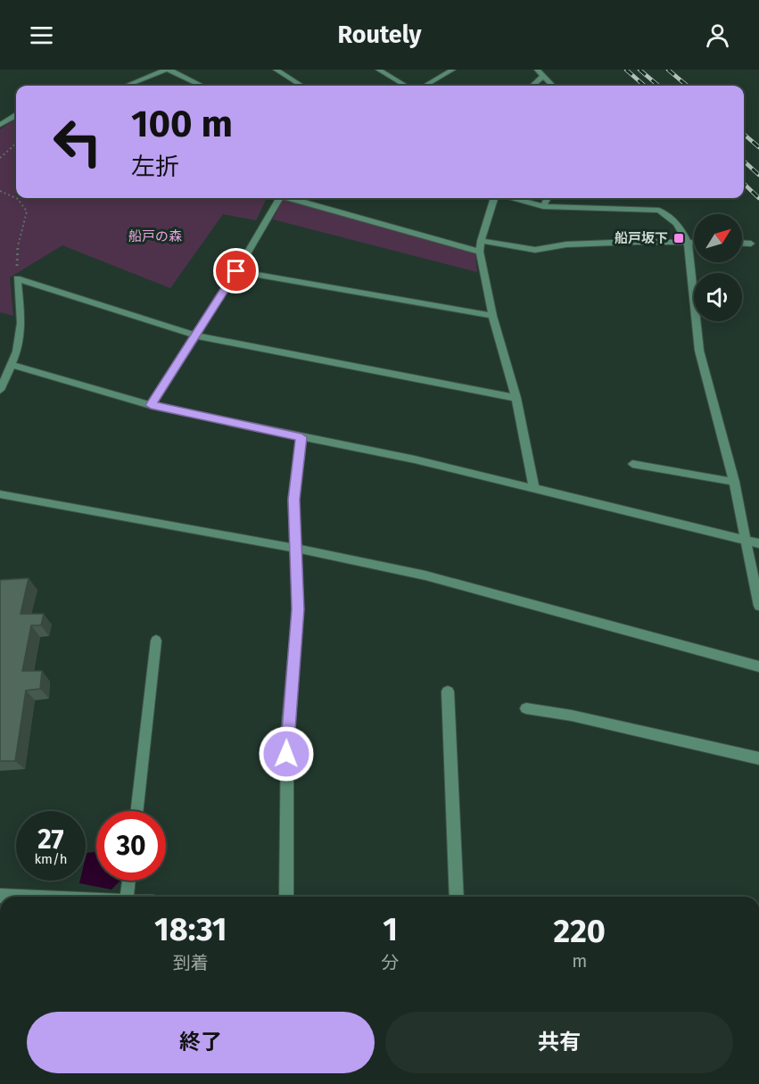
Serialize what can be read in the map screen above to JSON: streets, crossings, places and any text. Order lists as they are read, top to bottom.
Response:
{
  "parks": ["船戸の森"],
  "places": {
    "transit": ["船戸坂下"]
  },
  "north": "top right",
  "page": {
    "header": "Routely",
    "turn": ["100 m", "左折"],
    "speed": "27 km/h",
    "limit": "30",
    "eta": [
      "18:31",
      "到着",
      "1",
      "分",
      "220",
      "m"
    ],
    "buttons": ["終了", "共有"]
  }
}
